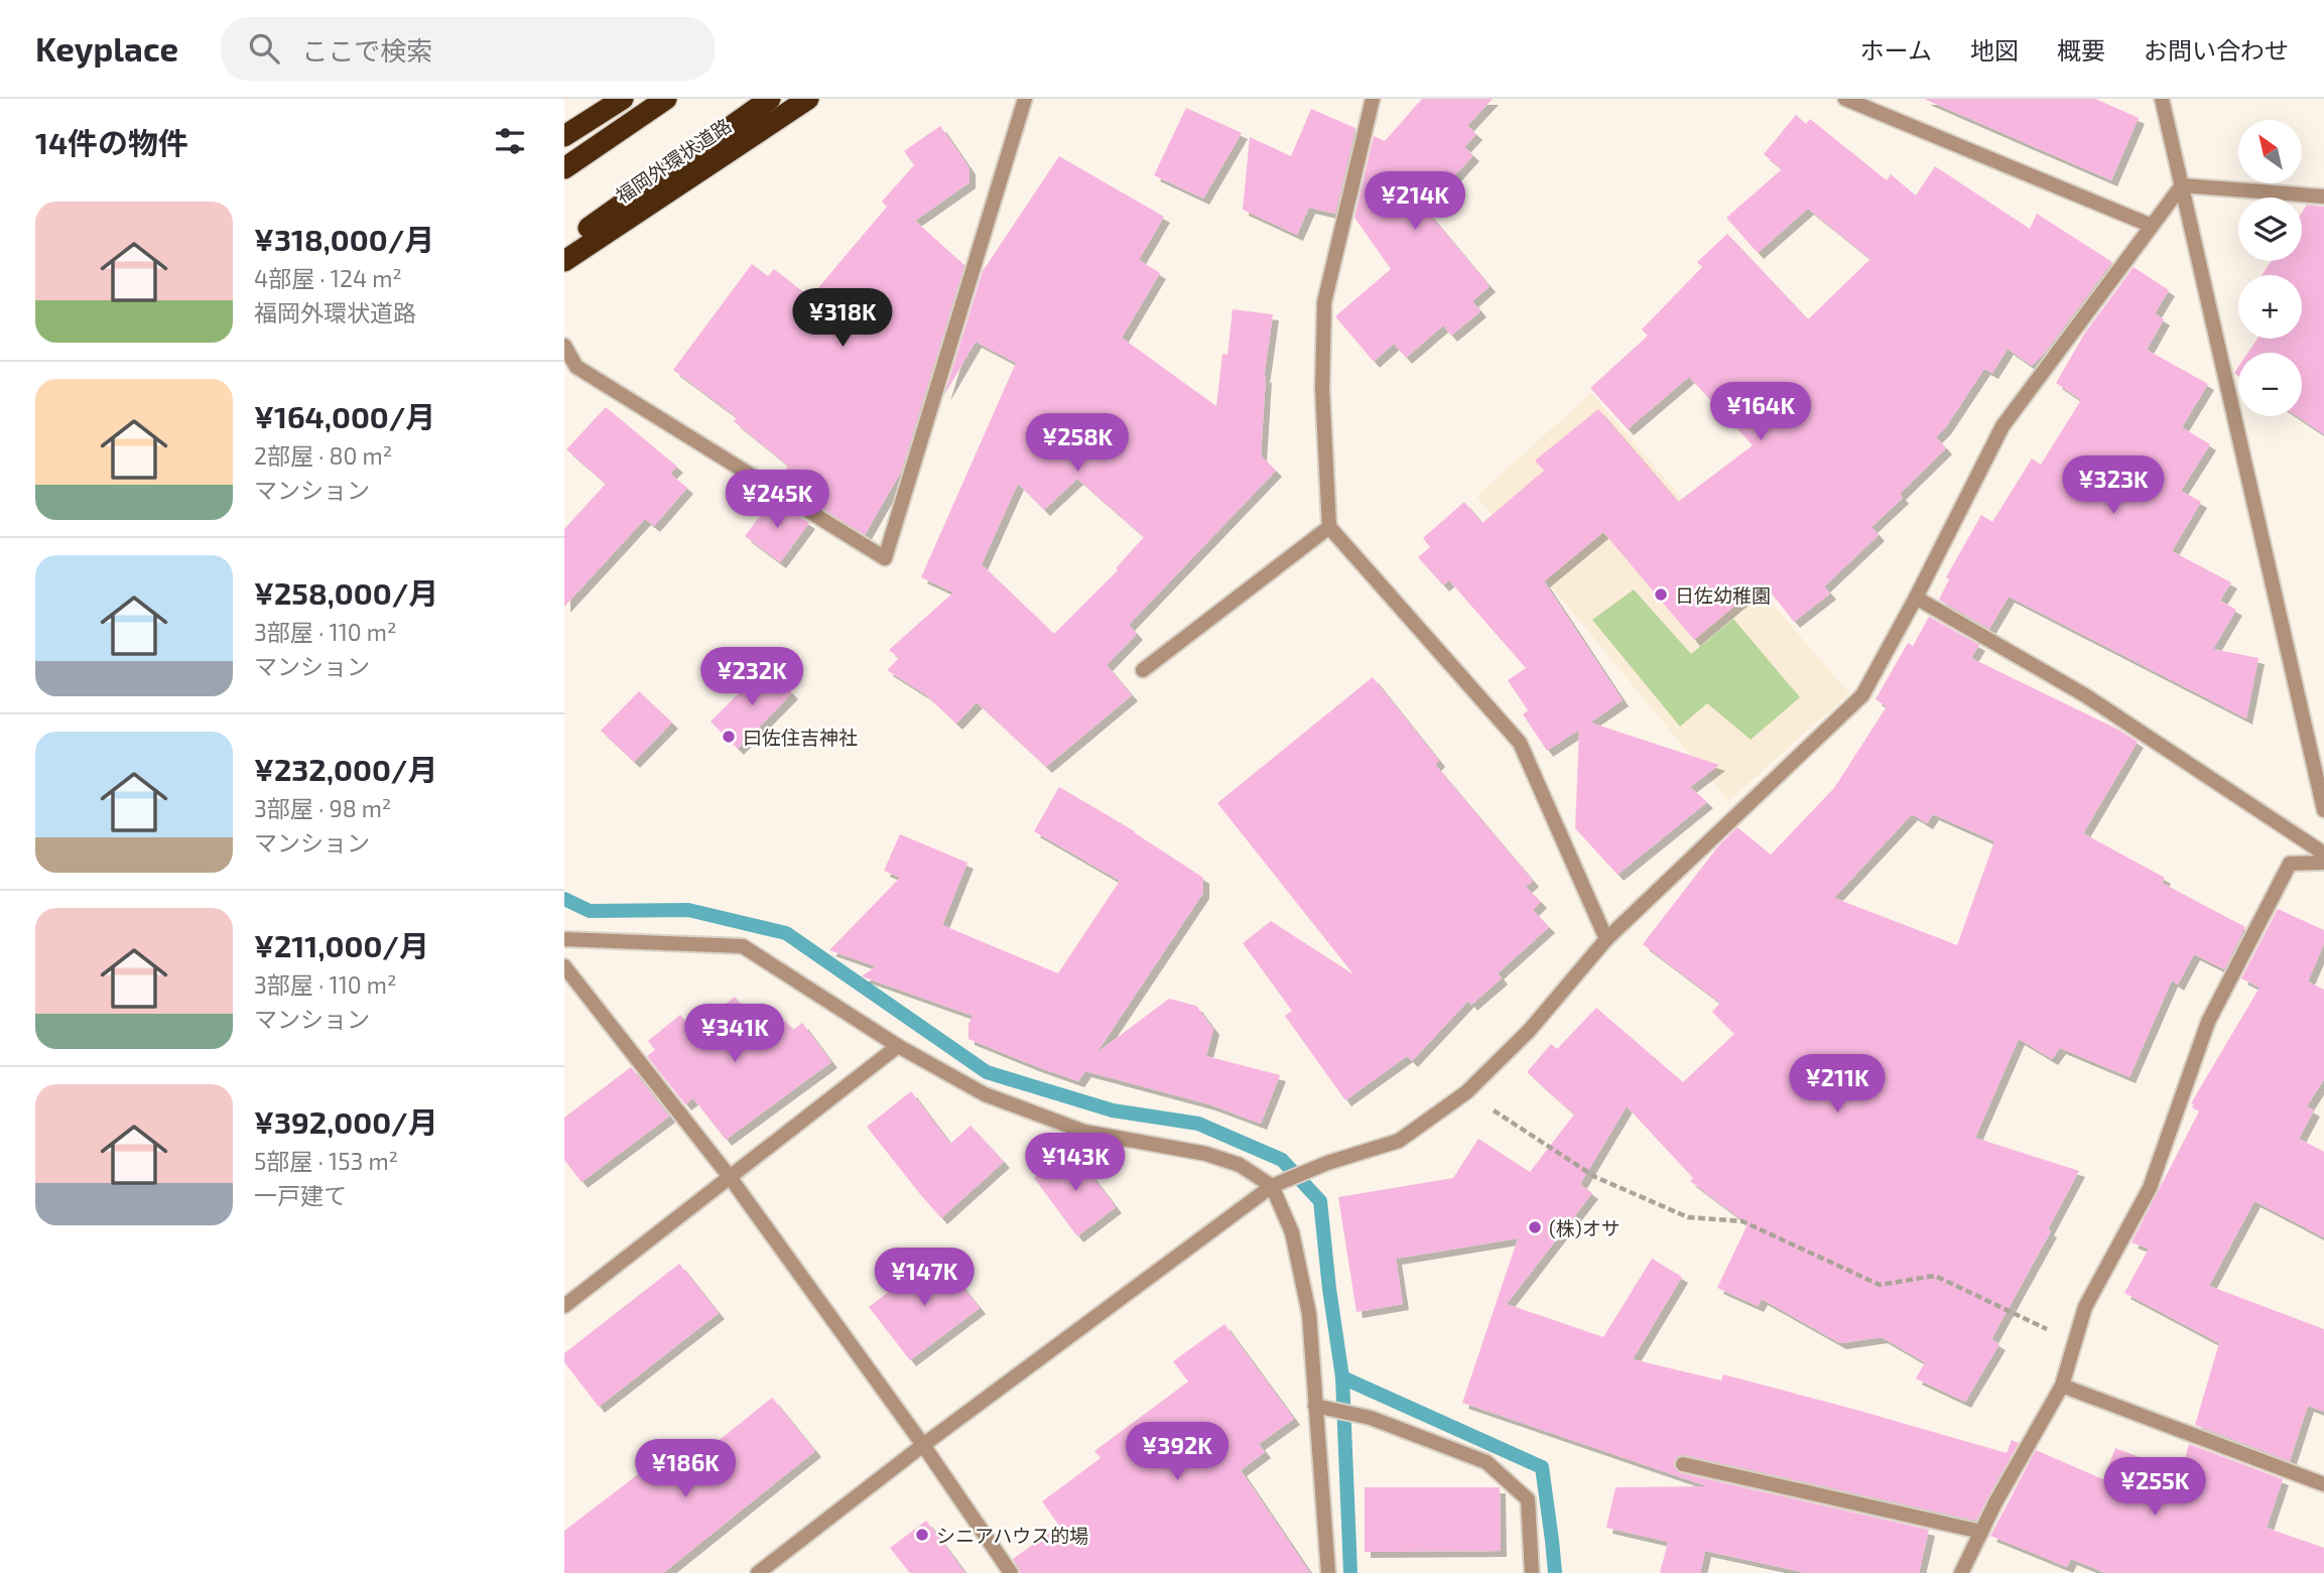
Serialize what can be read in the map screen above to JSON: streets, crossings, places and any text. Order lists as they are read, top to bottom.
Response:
{
  "streets": {
    "highway": ["福岡外環状道路"]
  },
  "places": [
    "日佐幼稚園",
    "曰佐住吉神社",
    "(株)オサ",
    "シニアハウス的場"
  ],
  "north": "top left",
  "page": {
    "header": "Keyplace",
    "search": "ここで検索",
    "nav": [
      "ホーム",
      "地図",
      "概要",
      "お問い合わせ"
    ],
    "heading": "14件の物件",
    "map_buttons": ["+", "−"],
    "price": [
      "¥214K",
      "¥318K",
      "¥164K",
      "¥258K",
      "¥323K",
      "¥245K",
      "¥232K",
      "¥341K",
      "¥211K",
      "¥143K",
      "¥147K",
      "¥392K",
      "¥186K",
      "¥255K"
    ],
    "list": [
      {
        "name": "¥318,000/月",
        "note": "4部屋 · 124 m² · 福岡外環状道路"
      },
      {
        "name": "¥164,000/月",
        "note": "2部屋 · 80 m² · マンション"
      },
      {
        "name": "¥258,000/月",
        "note": "3部屋 · 110 m² · マンション"
      },
      {
        "name": "¥232,000/月",
        "note": "3部屋 · 98 m² · マンション"
      },
      {
        "name": "¥211,000/月",
        "note": "3部屋 · 110 m² · マンション"
      },
      {
        "name": "¥392,000/月",
        "note": "5部屋 · 153 m² · 一戸建て"
      }
    ]
  }
}
